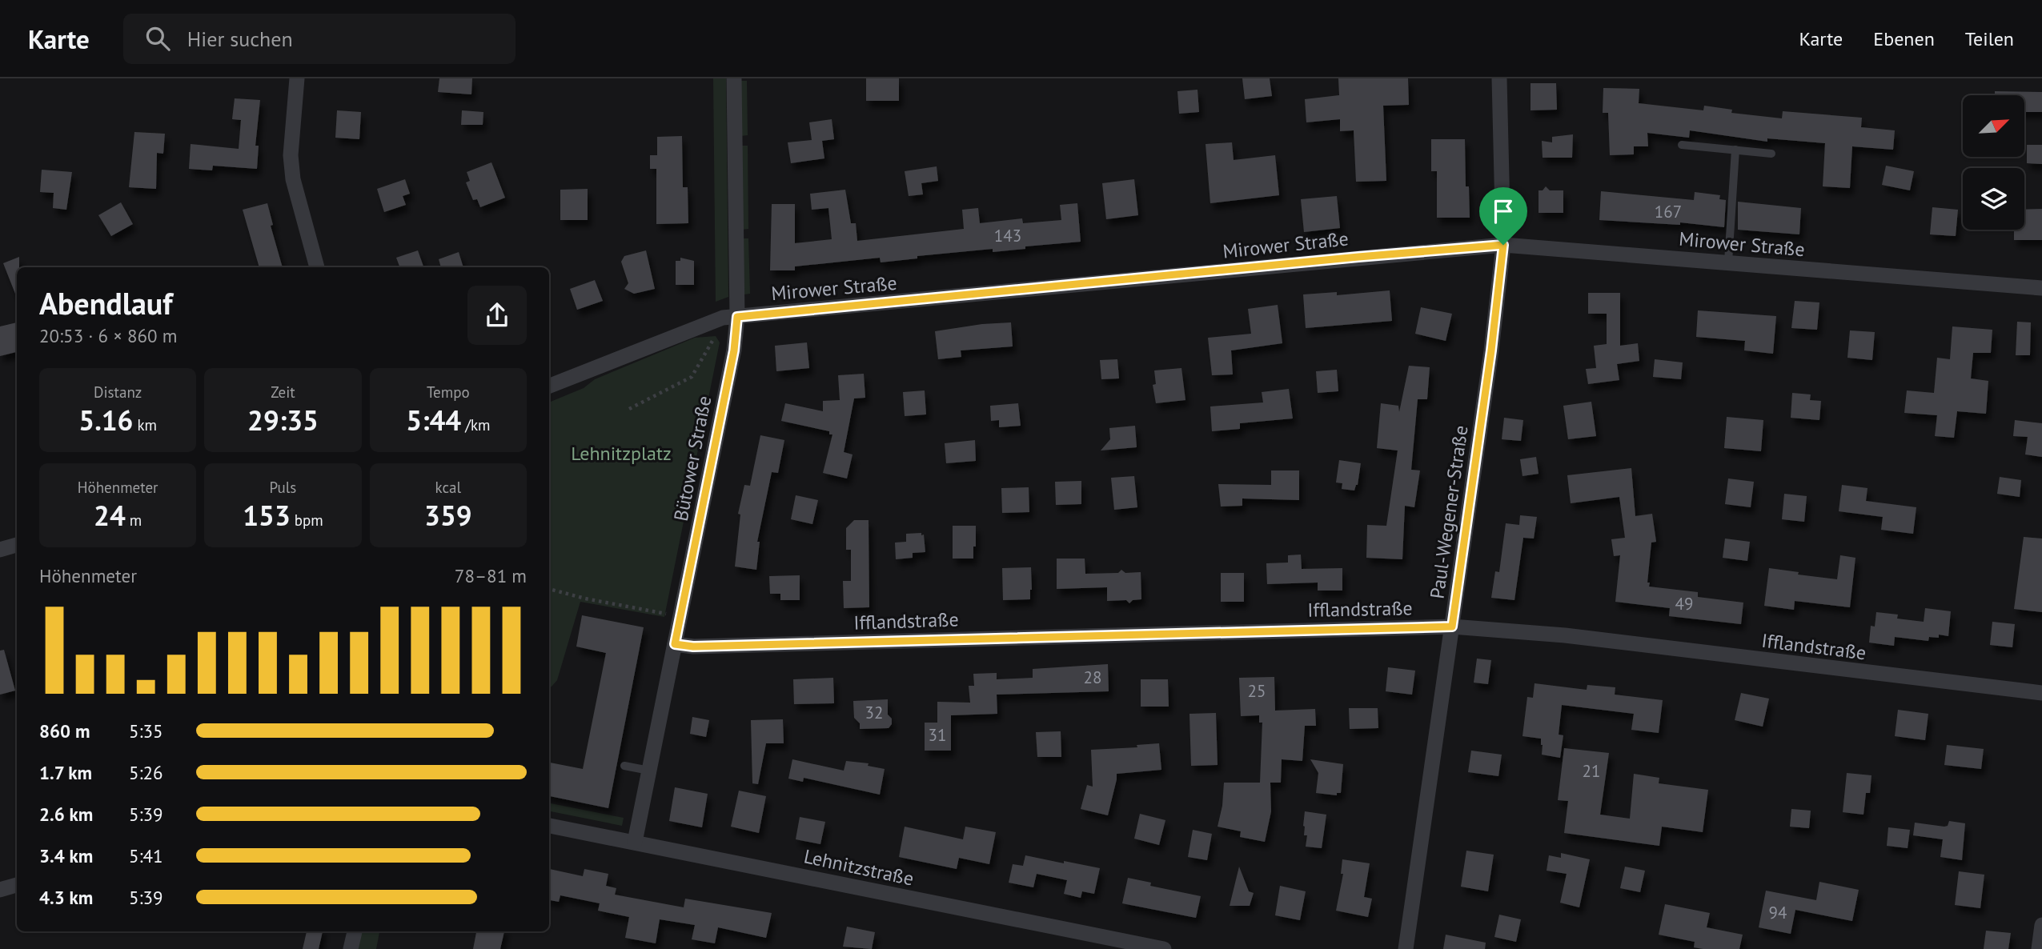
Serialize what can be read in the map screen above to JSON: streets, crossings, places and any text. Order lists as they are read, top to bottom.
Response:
{
  "streets": {
    "street": [
      "Mirower Straße",
      "Bütower Straße",
      "Paul-Wegener-Straße",
      "Ifflandstraße",
      "Lehnitzstraße"
    ]
  },
  "crossings": [
    ["Mirower Straße", "Bütower Straße"],
    ["Mirower Straße", "Paul-Wegener-Straße"],
    ["Bütower Straße", "Ifflandstraße"],
    ["Bütower Straße", "Lehnitzstraße"],
    ["Paul-Wegener-Straße", "Ifflandstraße"]
  ],
  "parks": ["Lehnitzplatz"],
  "house_numbers": [
    "167",
    "143",
    "49",
    "28",
    "25",
    "32",
    "31",
    "21",
    "94"
  ],
  "north": "top right",
  "page": {
    "header": "Karte",
    "search": "Hier suchen",
    "nav": ["Karte", "Ebenen", "Teilen"],
    "heading": ["Abendlauf", "20:53 · 6 × 860 m"],
    "stats": [
      ["Distanz", "5.16 km"],
      ["Zeit", "29:35"],
      ["Tempo", "5:44 /km"],
      ["Höhenmeter", "24 m"],
      ["Puls", "153 bpm"],
      ["kcal", "359"]
    ],
    "chart": ["Höhenmeter", "78–81 m"],
    "list": [
      {
        "name": "860 m",
        "note": "5:35"
      },
      {
        "name": "1.7 km",
        "note": "5:26"
      },
      {
        "name": "2.6 km",
        "note": "5:39"
      },
      {
        "name": "3.4 km",
        "note": "5:41"
      },
      {
        "name": "4.3 km",
        "note": "5:39"
      }
    ]
  }
}
